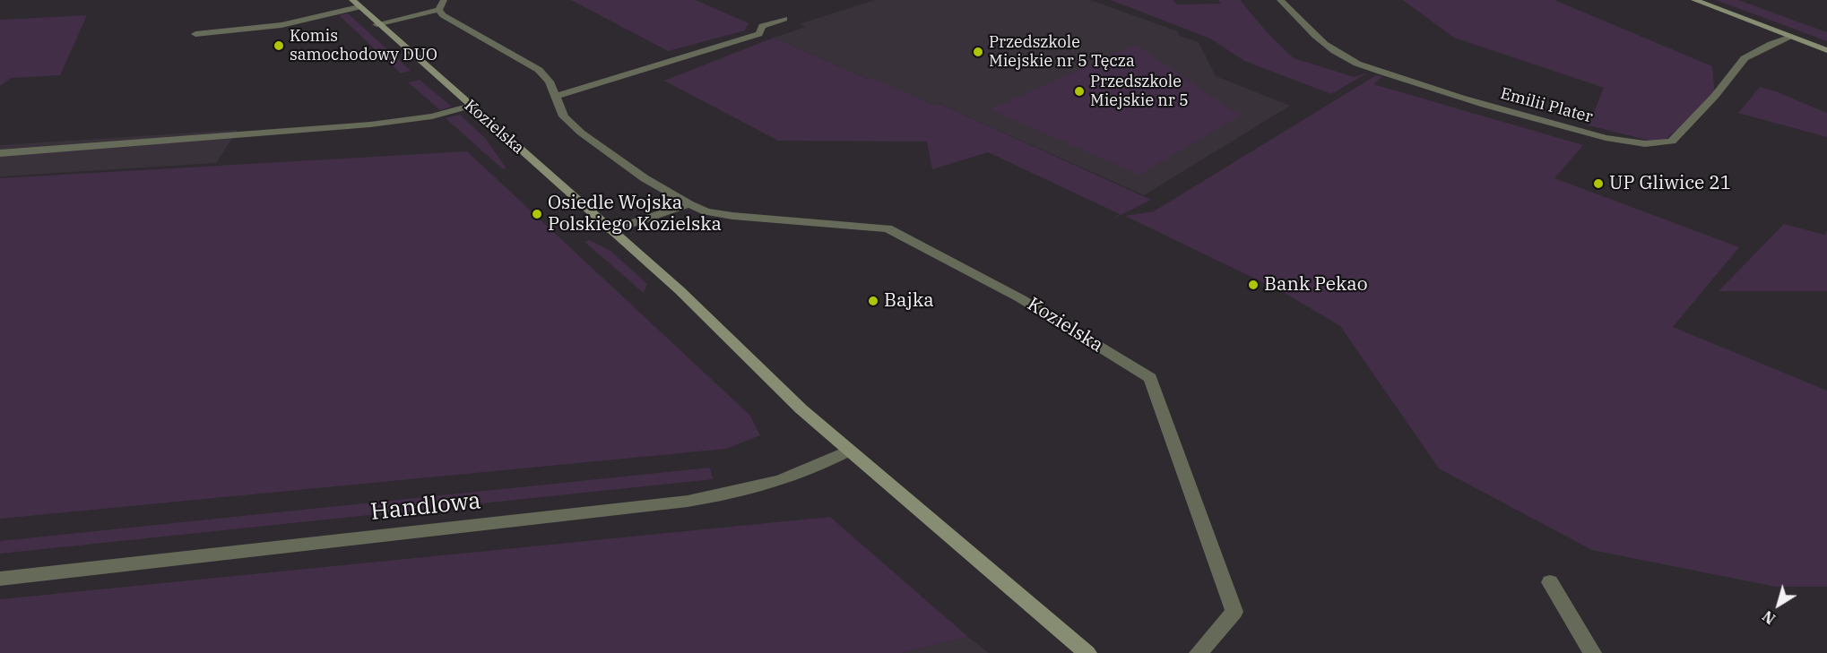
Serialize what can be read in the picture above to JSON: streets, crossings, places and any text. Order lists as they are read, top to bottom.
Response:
{
  "streets": {
    "street": ["Emilii Plater", "Kozielska", "Handlowa"]
  },
  "crossings": [
    ["Kozielska", "Handlowa"]
  ],
  "places": [
    "Komis samochodowy DUO",
    "Przedszkole Miejskie nr 5 Tęcza",
    "Przedszkole Miejskie nr 5",
    "UP Gliwice 21",
    "Osiedle Wojska Polskiego Kozielska",
    "Bank Pekao",
    "Bajka"
  ],
  "north": "bottom left"
}
